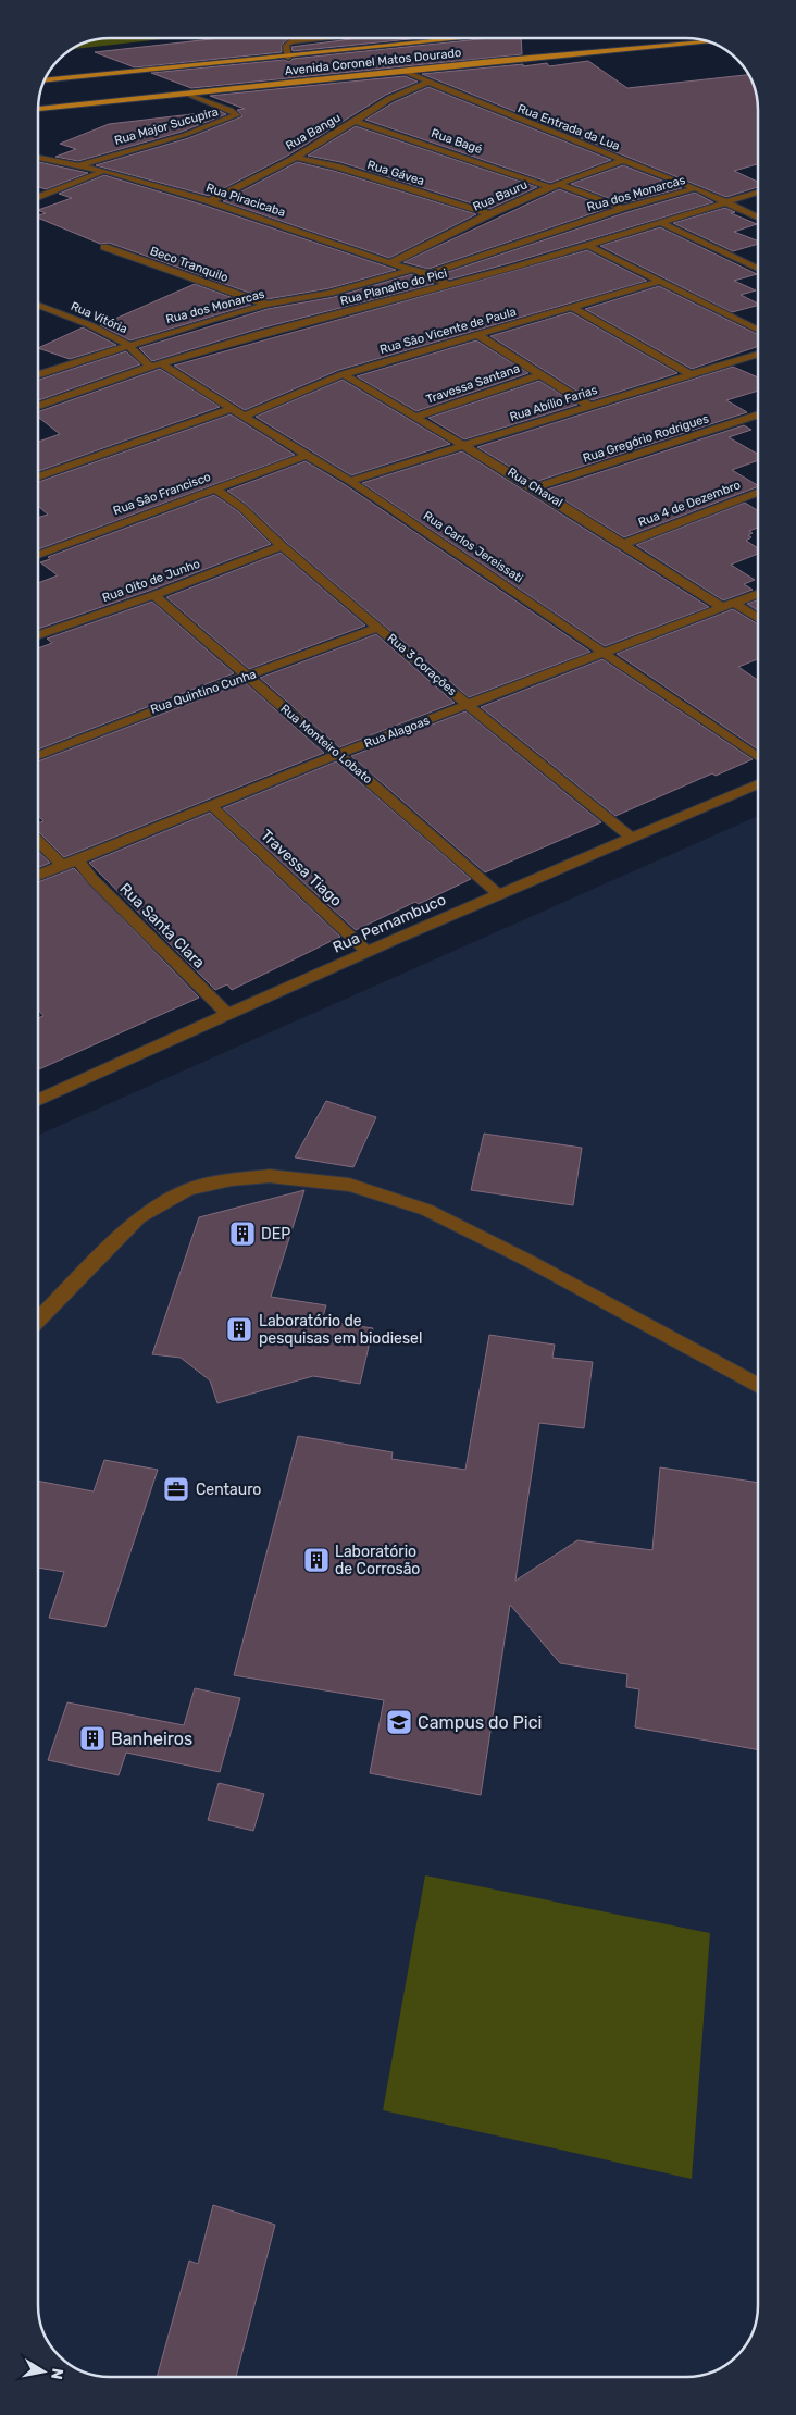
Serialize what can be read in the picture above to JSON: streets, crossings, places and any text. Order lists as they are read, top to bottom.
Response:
{
  "streets": {
    "main road": ["Avenida Coronel Matos Dourado"],
    "street": [
      "Rua Major Sucupira",
      "Rua Entrada da Lua",
      "Rua Bangu",
      "Rua Bagé",
      "Rua Gávea",
      "Rua dos Monarcas",
      "Rua Bauru",
      "Rua Piracicaba",
      "Beco Tranquilo",
      "Rua Planalto do Pici",
      "Rua Vitória",
      "Rua São Vicente de Paula",
      "Travessa Santana",
      "Rua Abílio Farias",
      "Rua Gregório Rodrigues",
      "Rua Chaval",
      "Rua São Francisco",
      "Rua 4 de Dezembro",
      "Rua Carlos Jereissati",
      "Rua Oito de Junho",
      "Rua 3 Corações",
      "Rua Quintino Cunha",
      "Rua Alagoas",
      "Rua Monteiro Lobato",
      "Travessa Tiago",
      "Rua Pernambuco",
      "Rua Santa Clara"
    ]
  },
  "crossings": [
    ["Avenida Coronel Matos Dourado", "Rua Major Sucupira"],
    ["Avenida Coronel Matos Dourado", "Rua Entrada da Lua"],
    ["Rua Major Sucupira", "Rua Piracicaba"],
    ["Rua Entrada da Lua", "Rua Bangu"],
    ["Rua Entrada da Lua", "Rua dos Monarcas"],
    ["Rua Entrada da Lua", "Rua Bauru"],
    ["Rua Entrada da Lua", "Rua Planalto do Pici"],
    ["Rua Bangu", "Rua Bagé"],
    ["Rua Bangu", "Rua Gávea"],
    ["Rua Bangu", "Rua Piracicaba"],
    ["Rua Bagé", "Rua Bauru"],
    ["Rua Gávea", "Rua Bauru"],
    ["Rua dos Monarcas", "Rua Piracicaba"],
    ["Rua dos Monarcas", "Beco Tranquilo"],
    ["Rua dos Monarcas", "Rua Vitória"],
    ["Rua Bauru", "Rua Piracicaba"],
    ["Rua Piracicaba", "Rua Planalto do Pici"],
    ["Rua Planalto do Pici", "Rua Vitória"],
    ["Rua Planalto do Pici", "Rua Carlos Jereissati"],
    ["Rua Vitória", "Rua Carlos Jereissati"],
    ["Rua São Vicente de Paula", "Rua Chaval"],
    ["Rua São Vicente de Paula", "Rua Carlos Jereissati"],
    ["Travessa Santana", "Rua Chaval"],
    ["Rua Abílio Farias", "Rua Chaval"],
    ["Rua Abílio Farias", "Rua Carlos Jereissati"],
    ["Rua Gregório Rodrigues", "Rua Chaval"],
    ["Rua Chaval", "Rua 4 de Dezembro"],
    ["Rua Chaval", "Rua Alagoas"],
    ["Rua São Francisco", "Rua Carlos Jereissati"],
    ["Rua São Francisco", "Rua 3 Corações"],
    ["Rua Carlos Jereissati", "Rua Alagoas"],
    ["Rua Oito de Junho", "Rua 3 Corações"],
    ["Rua Oito de Junho", "Rua Monteiro Lobato"],
    ["Rua 3 Corações", "Rua Quintino Cunha"],
    ["Rua 3 Corações", "Rua Alagoas"],
    ["Rua 3 Corações", "Rua Pernambuco"],
    ["Rua Quintino Cunha", "Rua Monteiro Lobato"],
    ["Rua Alagoas", "Rua Monteiro Lobato"],
    ["Rua Alagoas", "Travessa Tiago"],
    ["Rua Alagoas", "Rua Santa Clara"],
    ["Rua Monteiro Lobato", "Rua Pernambuco"],
    ["Travessa Tiago", "Rua Pernambuco"],
    ["Rua Pernambuco", "Rua Santa Clara"]
  ],
  "places": {
    "building": [
      "DEP",
      "Laboratório de pesquisas em biodiesel",
      "Laboratório de Corrosão",
      "Banheiros"
    ],
    "office": ["Centauro"],
    "school or university": ["Campus do Pici"]
  },
  "north": "right"
}
